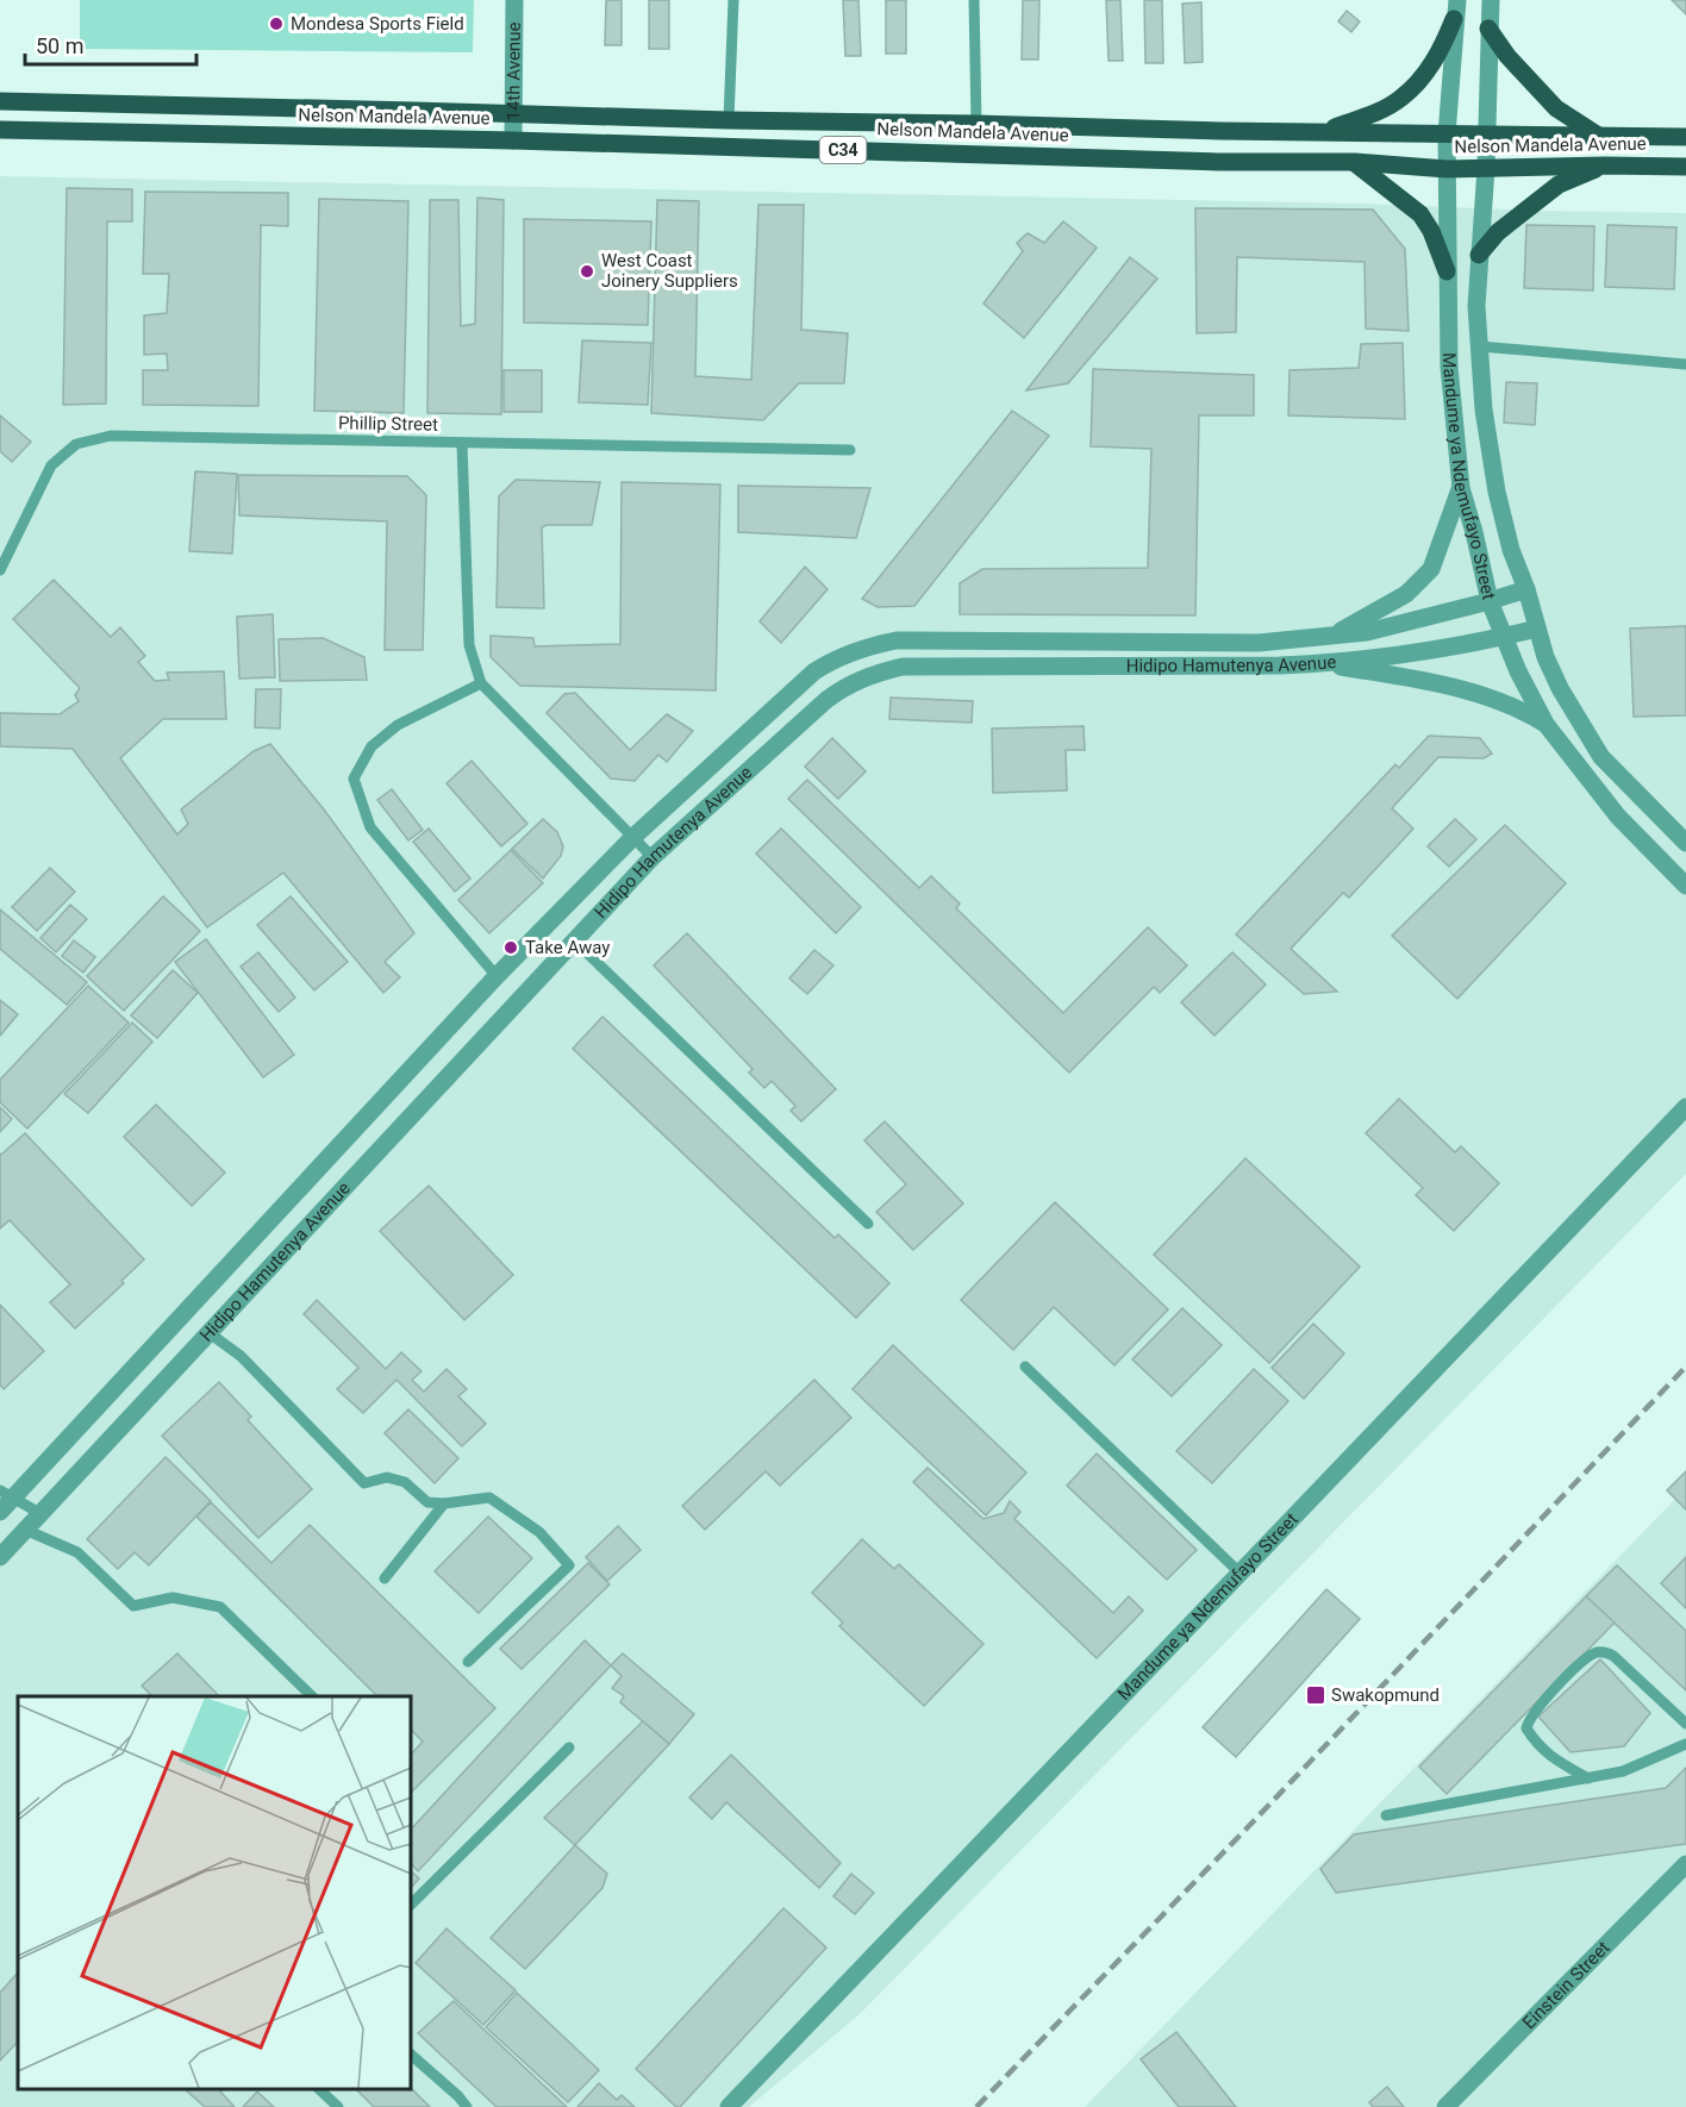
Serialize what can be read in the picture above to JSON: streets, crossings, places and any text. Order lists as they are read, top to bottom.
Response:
{
  "streets": {
    "main road": ["Nelson Mandela Avenue", "C34"],
    "street": [
      "14th Avenue",
      "Mandume ya Ndemufayo Street",
      "Hidipo Hamutenya Avenue",
      "Einstein Street"
    ],
    "lane": ["Phillip Street"]
  },
  "crossings": [
    ["14th Avenue", "Nelson Mandela Avenue"],
    ["Nelson Mandela Avenue", "Mandume ya Ndemufayo Street"],
    ["Mandume ya Ndemufayo Street", "Hidipo Hamutenya Avenue"]
  ],
  "places": {
    "other": ["Mondesa Sports Field", "West Coast Joinery Suppliers", "Take Away"],
    "transit": ["Swakopmund"]
  },
  "scale_bar": "50 m"
}
